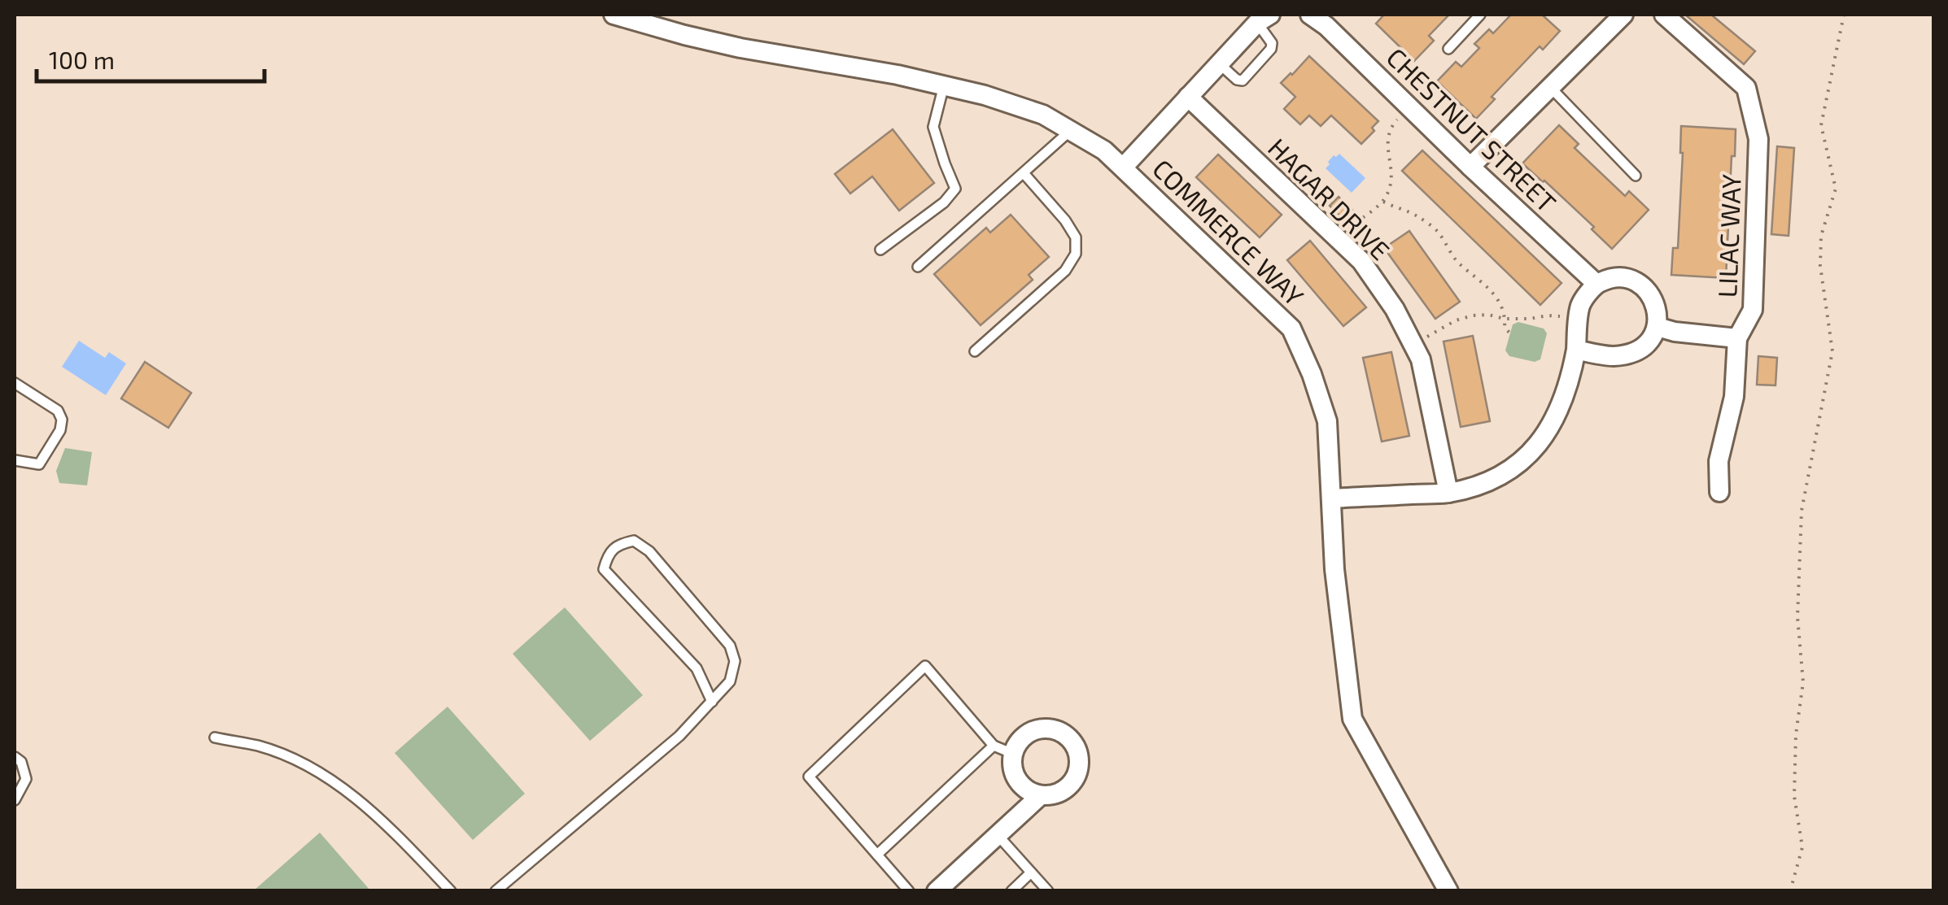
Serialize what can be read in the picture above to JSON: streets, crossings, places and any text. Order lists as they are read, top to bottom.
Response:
{
  "streets": {
    "street": [
      "CHESTNUT STREET",
      "HAGAR DRIVE",
      "COMMERCE WAY",
      "LILAC WAY"
    ]
  },
  "scale_bar": "100 m"
}
